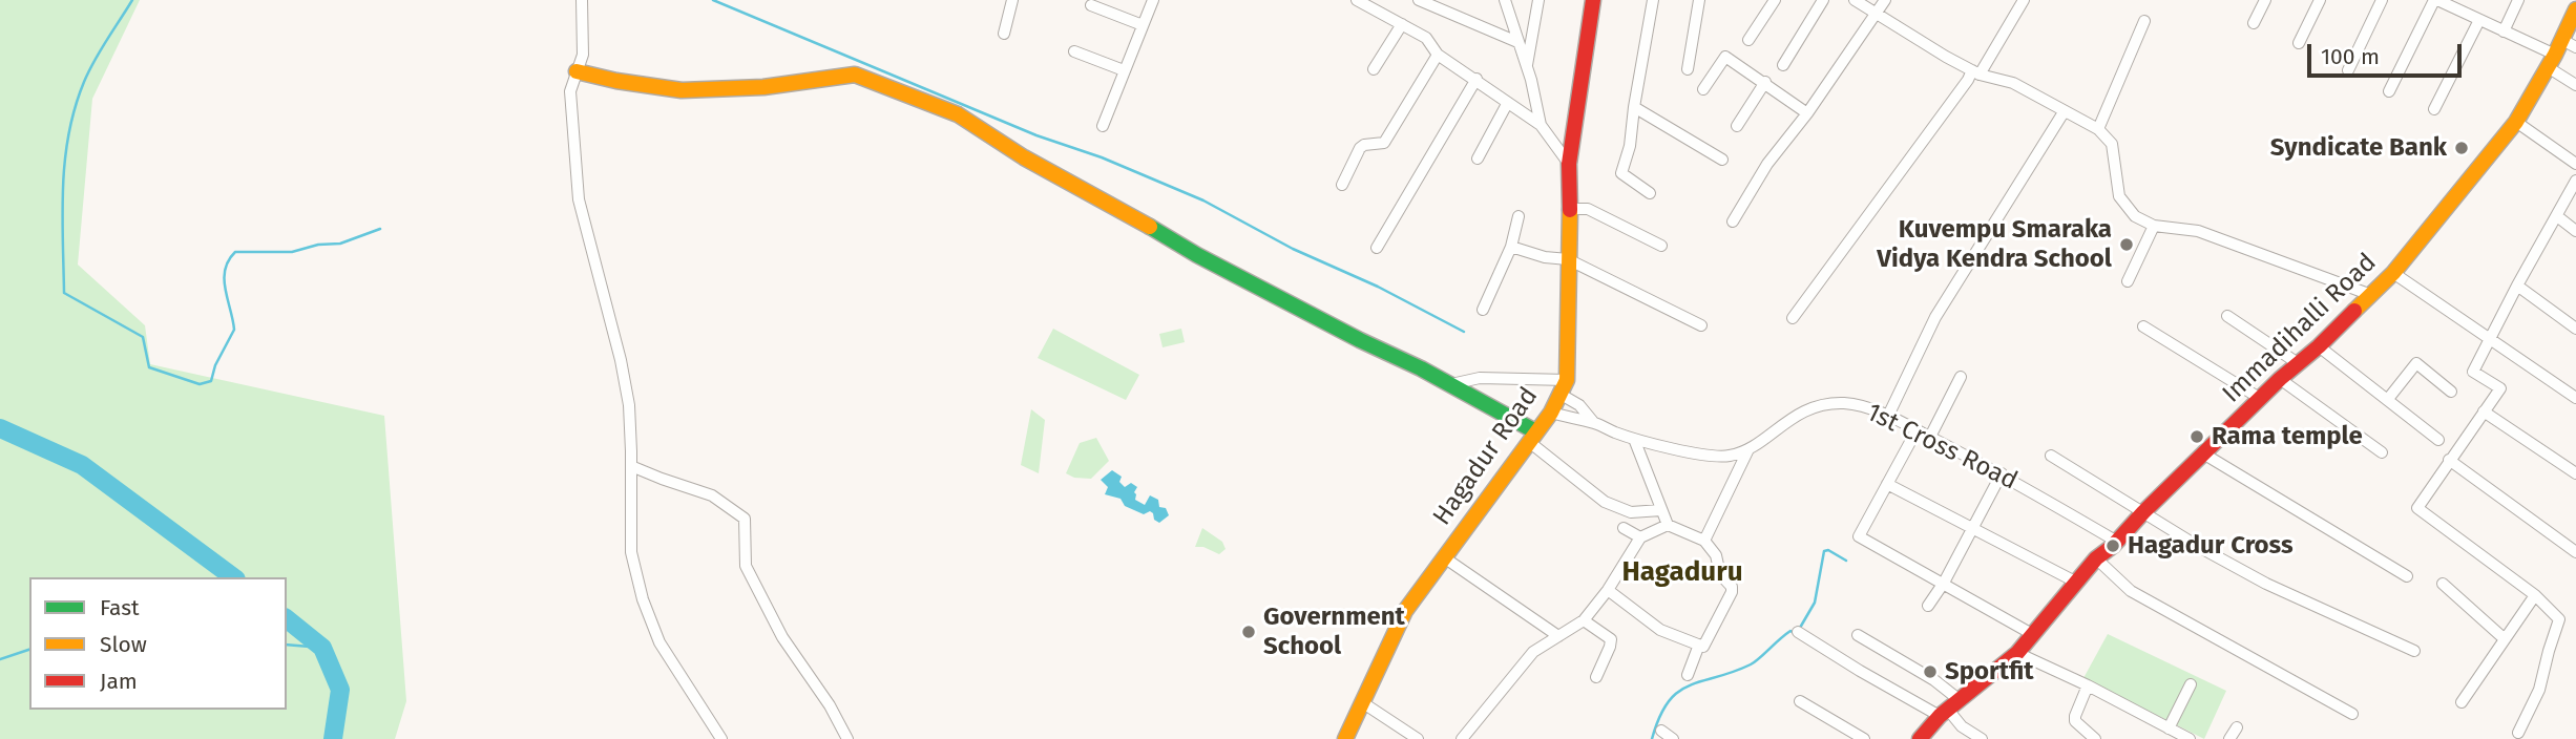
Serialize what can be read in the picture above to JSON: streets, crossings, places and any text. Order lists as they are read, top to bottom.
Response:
{
  "streets": {
    "street": ["Immadihalli Road", "1st Cross Road", "Hagadur Road"]
  },
  "crossings": [
    ["Immadihalli Road", "1st Cross Road"],
    ["1st Cross Road", "Hagadur Road"]
  ],
  "districts": ["Hagaduru"],
  "places": [
    "Syndicate Bank",
    "Kuvempu Smaraka Vidya Kendra School",
    "Rama temple",
    "Hagadur Cross",
    "Government School",
    "Sportfit"
  ],
  "legend": ["Fast", "Slow", "Jam"],
  "scale_bar": "100 m"
}
